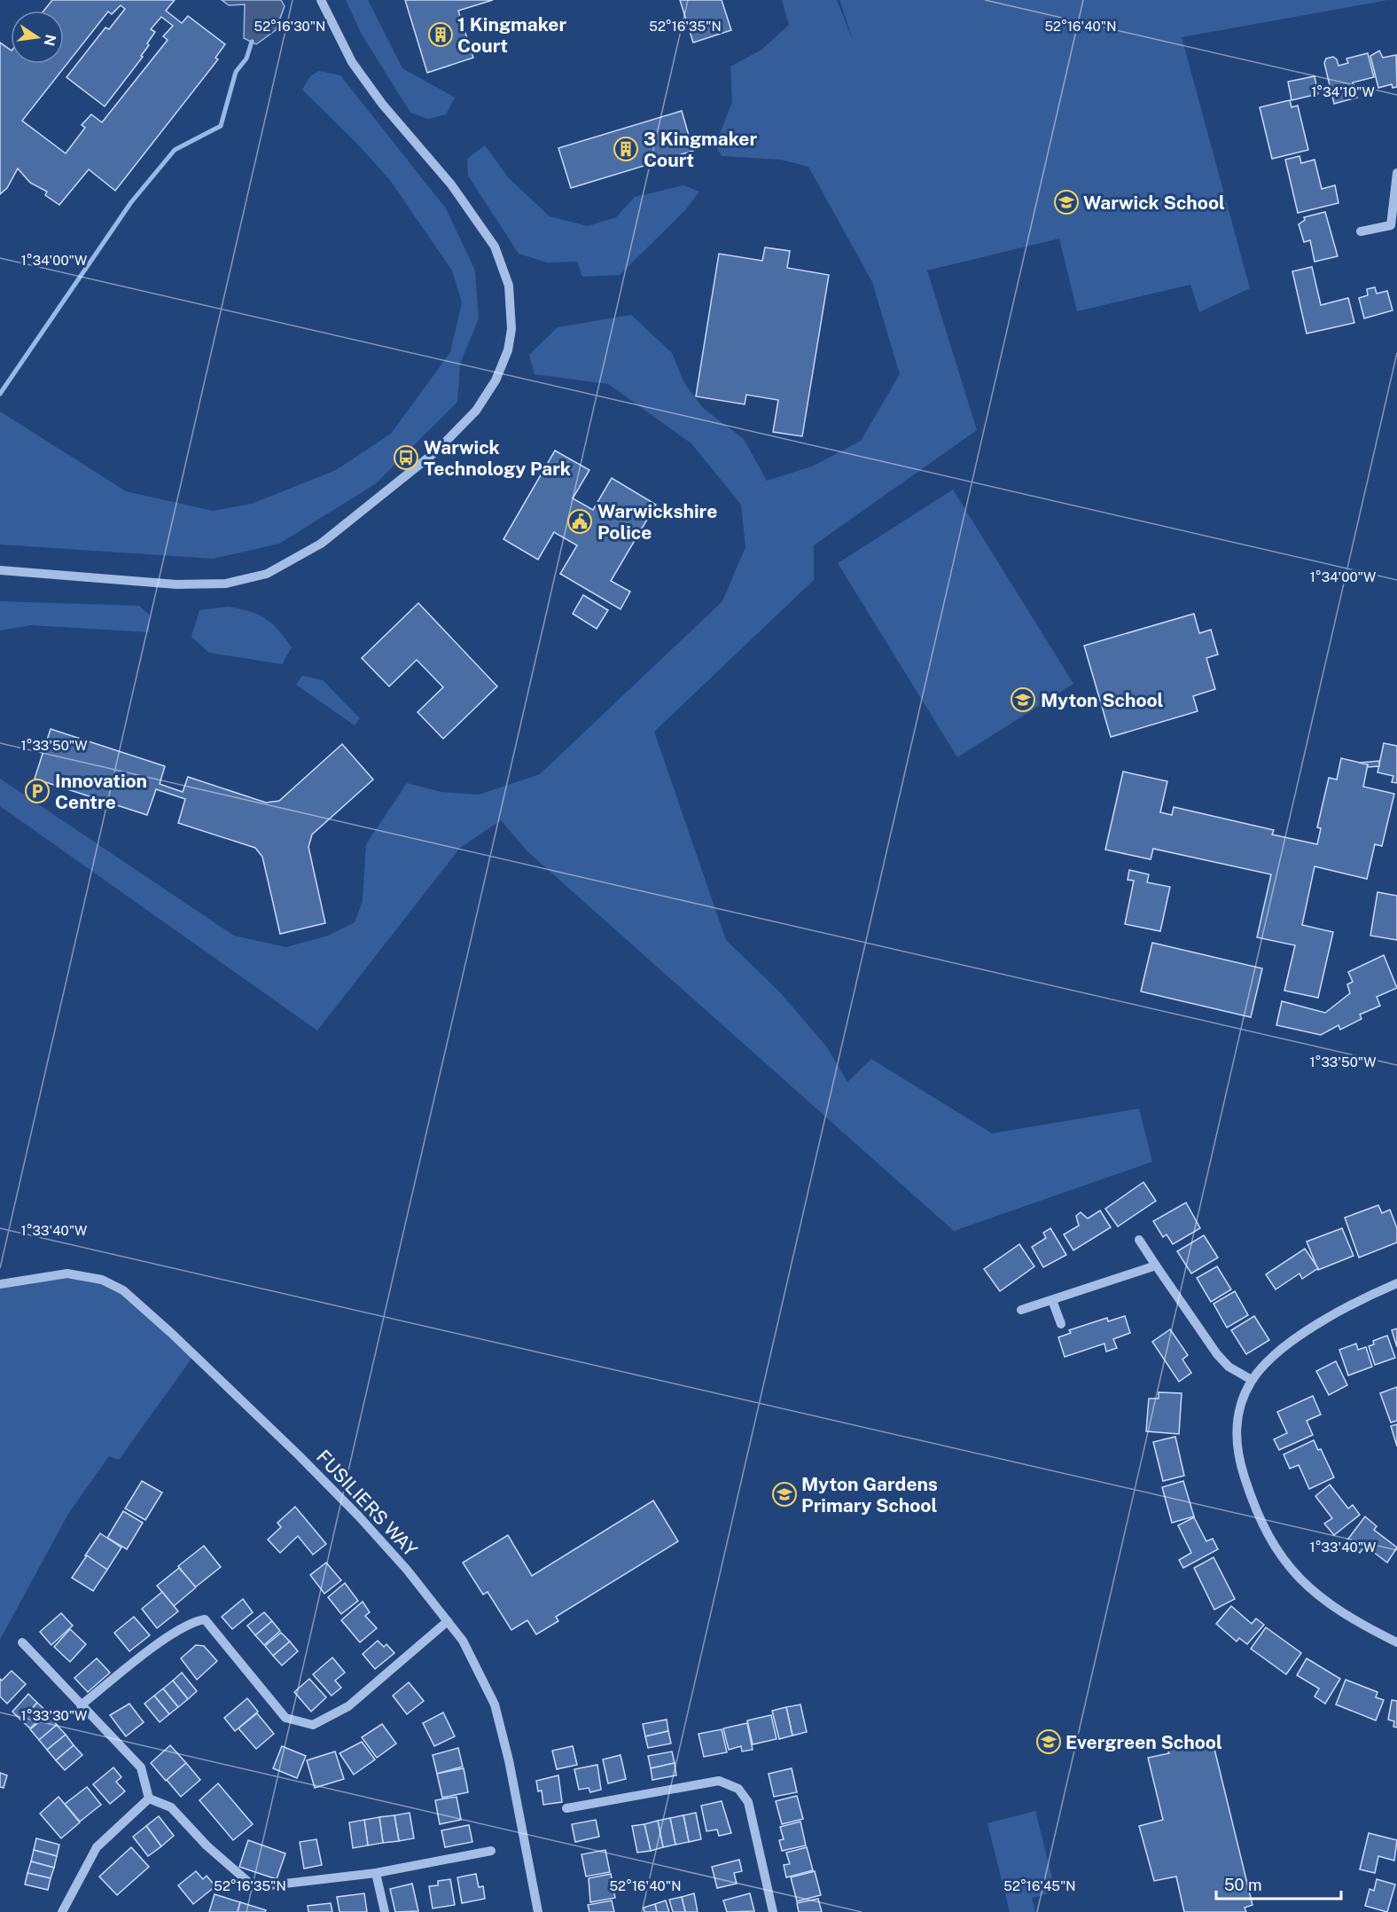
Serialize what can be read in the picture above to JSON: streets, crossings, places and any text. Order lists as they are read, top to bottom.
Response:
{
  "streets": {
    "street": ["FUSILIERS WAY"]
  },
  "places": {
    "building": ["1 Kingmaker Court", "3 Kingmaker Court"],
    "school or university": [
      "Warwick School",
      "Myton School",
      "Myton Gardens Primary School",
      "Evergreen School"
    ],
    "bus stop": ["Warwick Technology Park"],
    "public building": ["Warwickshire Police"],
    "parking": ["Innovation Centre"]
  },
  "scale_bar": "50 m",
  "north": "right",
  "coordinates": [
    "52°16'30\"N",
    "52°16'35\"N",
    "52°16'40\"N",
    "1°34'10\"W",
    "1°34'00\"W",
    "1°33'50\"W",
    "1°33'40\"W",
    "1°33'30\"W",
    "52°16'45\"N"
  ]
}
